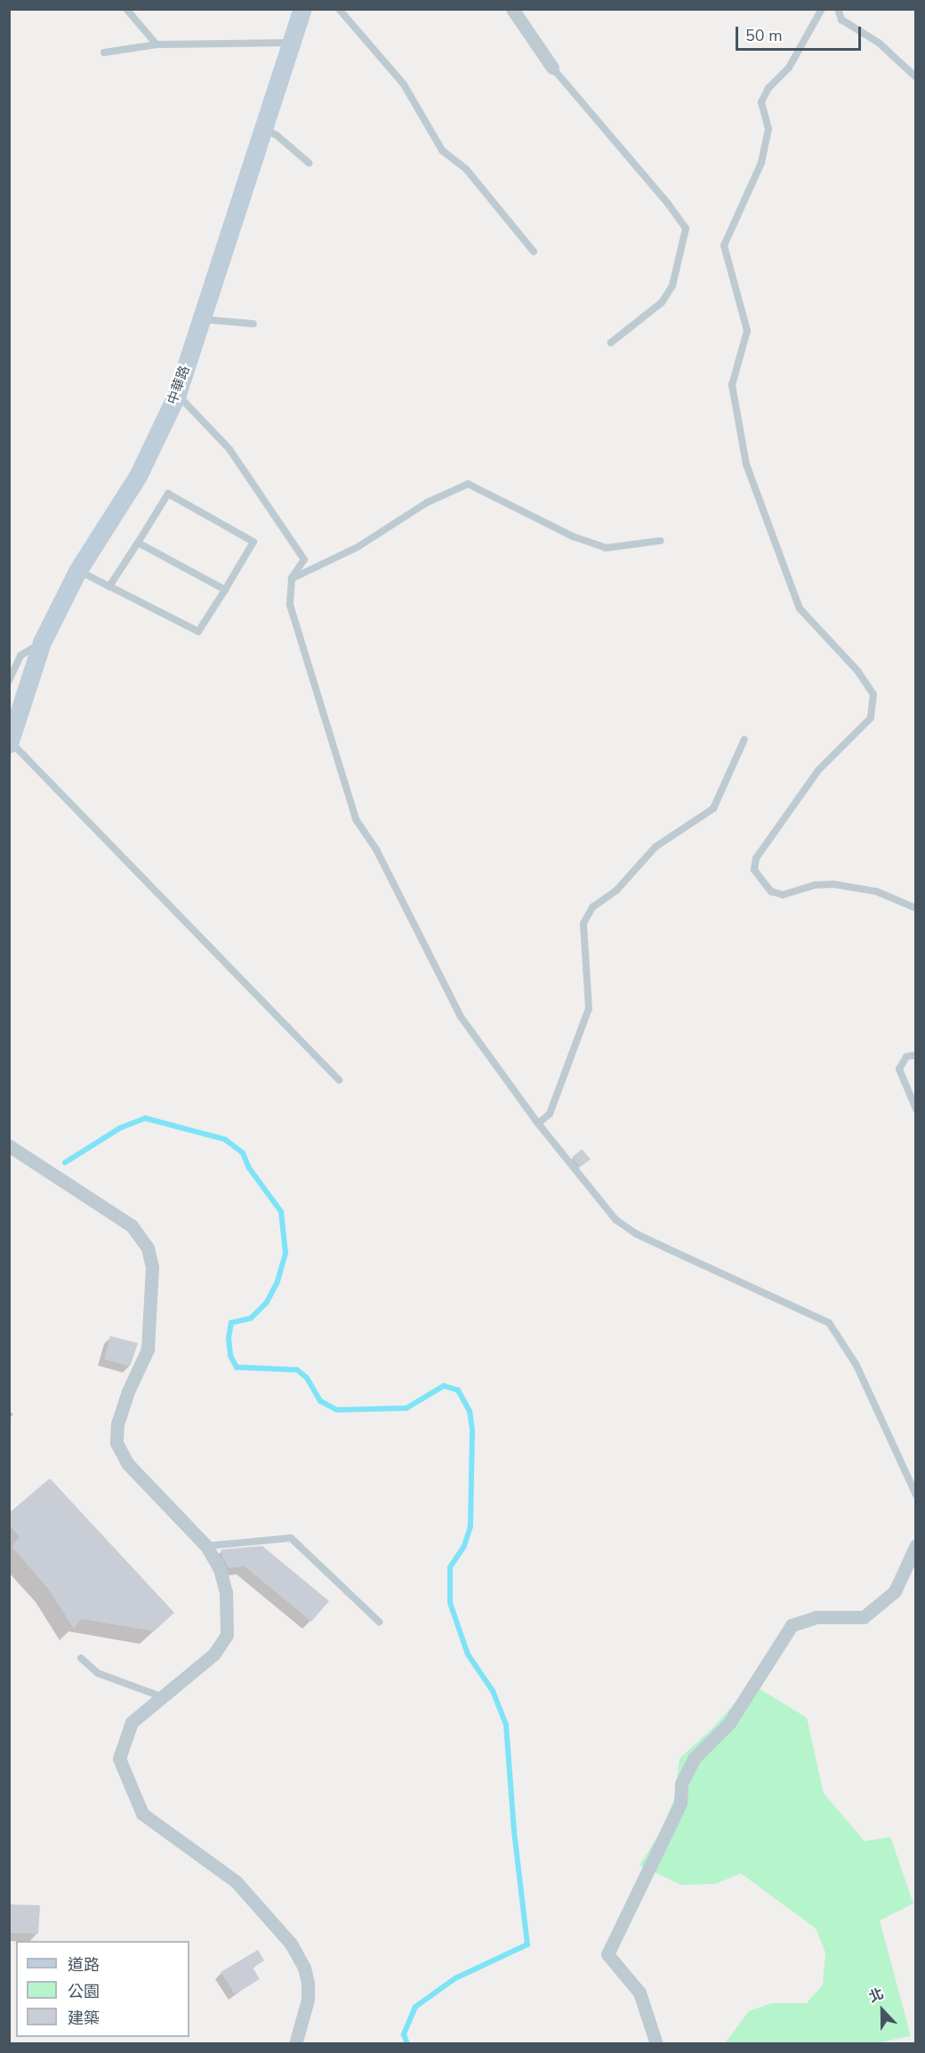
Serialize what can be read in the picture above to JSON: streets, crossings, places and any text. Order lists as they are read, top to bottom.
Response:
{
  "streets": {
    "street": ["中華路"]
  },
  "legend": ["道路", "公園", "建築"],
  "scale_bar": "50 m",
  "north": "top"
}
